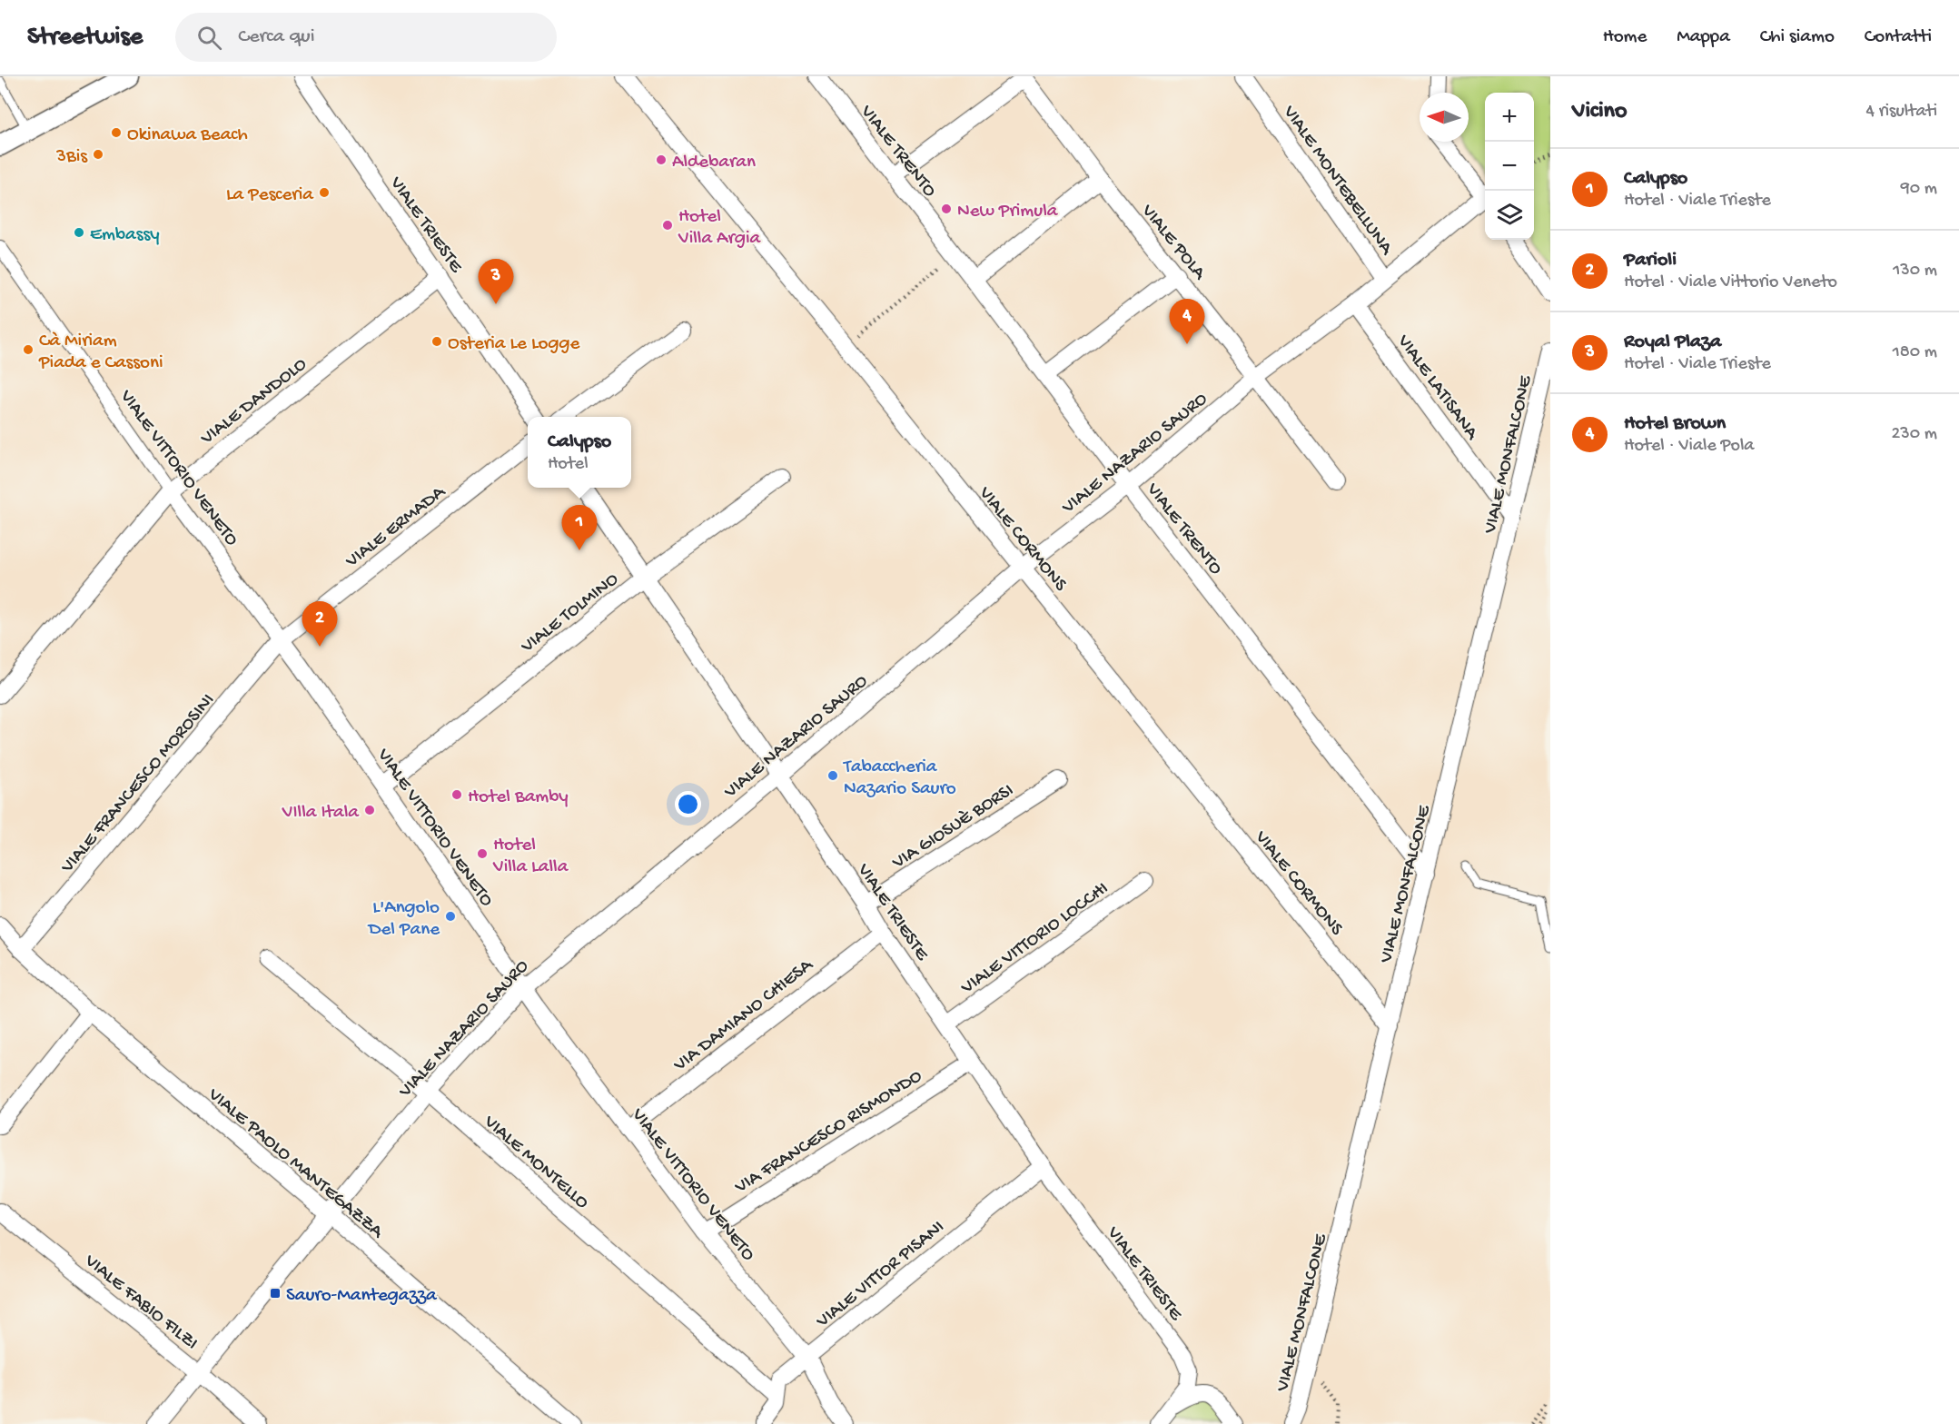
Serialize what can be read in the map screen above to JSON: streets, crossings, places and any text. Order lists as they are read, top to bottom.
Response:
{
  "streets": {
    "street": [
      "VIALE TRENTO",
      "VIALE MONTEBELLUNA",
      "VIALE TRIESTE",
      "VIALE POLA",
      "VIALE LATISANA",
      "VIALE DANDOLO",
      "VIALE NAZARIO SAURO",
      "VIALE MONFALCONE",
      "VIALE VITTORIO VENETO",
      "VIALE ERMADA",
      "VIALE CORMONS",
      "VIALE TOLMINO",
      "VIALE FRANCESCO MOROSINI",
      "VIA GIOSUÈ BORSI",
      "VIALE VITTORIO LOCCHI",
      "VIA DAMIANO CHIESA",
      "VIA FRANCESCO RISMONDO",
      "VIALE MONTELLO",
      "VIALE PAOLO MANTEGAZZA",
      "VIALE VITTOR PISANI",
      "VIALE FABIO FILZI"
    ]
  },
  "crossings": [
    ["VIALE TRENTO", "VIALE NAZARIO SAURO"],
    ["VIALE TRENTO", "VIALE MONFALCONE"],
    ["VIALE MONTEBELLUNA", "VIALE NAZARIO SAURO"],
    ["VIALE TRIESTE", "VIALE DANDOLO"],
    ["VIALE TRIESTE", "VIALE NAZARIO SAURO"],
    ["VIALE TRIESTE", "VIALE TOLMINO"],
    ["VIALE TRIESTE", "VIA GIOSUÈ BORSI"],
    ["VIALE TRIESTE", "VIALE VITTORIO LOCCHI"],
    ["VIALE TRIESTE", "VIA DAMIANO CHIESA"],
    ["VIALE TRIESTE", "VIA FRANCESCO RISMONDO"],
    ["VIALE TRIESTE", "VIALE VITTOR PISANI"],
    ["VIALE POLA", "VIALE NAZARIO SAURO"],
    ["VIALE LATISANA", "VIALE NAZARIO SAURO"],
    ["VIALE LATISANA", "VIALE MONFALCONE"],
    ["VIALE DANDOLO", "VIALE VITTORIO VENETO"],
    ["VIALE NAZARIO SAURO", "VIALE VITTORIO VENETO"],
    ["VIALE NAZARIO SAURO", "VIALE CORMONS"],
    ["VIALE NAZARIO SAURO", "VIALE MONTELLO"],
    ["VIALE NAZARIO SAURO", "VIALE PAOLO MANTEGAZZA"],
    ["VIALE NAZARIO SAURO", "VIALE FABIO FILZI"],
    ["VIALE MONFALCONE", "VIALE CORMONS"],
    ["VIALE VITTORIO VENETO", "VIALE ERMADA"],
    ["VIALE VITTORIO VENETO", "VIALE TOLMINO"],
    ["VIALE VITTORIO VENETO", "VIALE FRANCESCO MOROSINI"],
    ["VIALE VITTORIO VENETO", "VIA DAMIANO CHIESA"],
    ["VIALE VITTORIO VENETO", "VIA FRANCESCO RISMONDO"],
    ["VIALE VITTORIO VENETO", "VIALE VITTOR PISANI"],
    ["VIALE ERMADA", "VIALE FRANCESCO MOROSINI"],
    ["VIALE FRANCESCO MOROSINI", "VIALE PAOLO MANTEGAZZA"],
    ["VIALE MONTELLO", "VIALE VITTOR PISANI"]
  ],
  "places": {
    "other": [
      "Okinawa Beach",
      "3Bis",
      "Aldebaran",
      "La Pesceria",
      "New Primula",
      "Hotel Villa Argia",
      "Embassy",
      "Osteria Le Logge",
      "Cà Miriam Piada e Cassoni",
      "Tabaccheria Nazario Sauro",
      "Hotel Bamby",
      "VIlla Itala",
      "Hotel Villa Lalla",
      "L'Angolo Del Pane"
    ],
    "transit": ["Sauro-Mantegazza"]
  },
  "north": "left",
  "page": {
    "header": "Streetwise",
    "search": "Cerca qui",
    "nav": [
      "Home",
      "Mappa",
      "Chi siamo",
      "Contatti"
    ],
    "heading": ["Vicino", "4 risultati"],
    "map_buttons": ["+", "−"],
    "list": [
      {
        "mark": "1",
        "name": "Calypso",
        "note": "Hotel · Viale Trieste",
        "value": "90 m"
      },
      {
        "mark": "2",
        "name": "Parioli",
        "note": "Hotel · Viale Vittorio Veneto",
        "value": "130 m"
      },
      {
        "mark": "3",
        "name": "Royal Plaza",
        "note": "Hotel · Viale Trieste",
        "value": "180 m"
      },
      {
        "mark": "4",
        "name": "Hotel Brown",
        "note": "Hotel · Viale Pola",
        "value": "230 m"
      }
    ],
    "pins": [
      "3",
      "4",
      "1",
      "2"
    ],
    "popup": ["Calypso", "Hotel"]
  }
}
